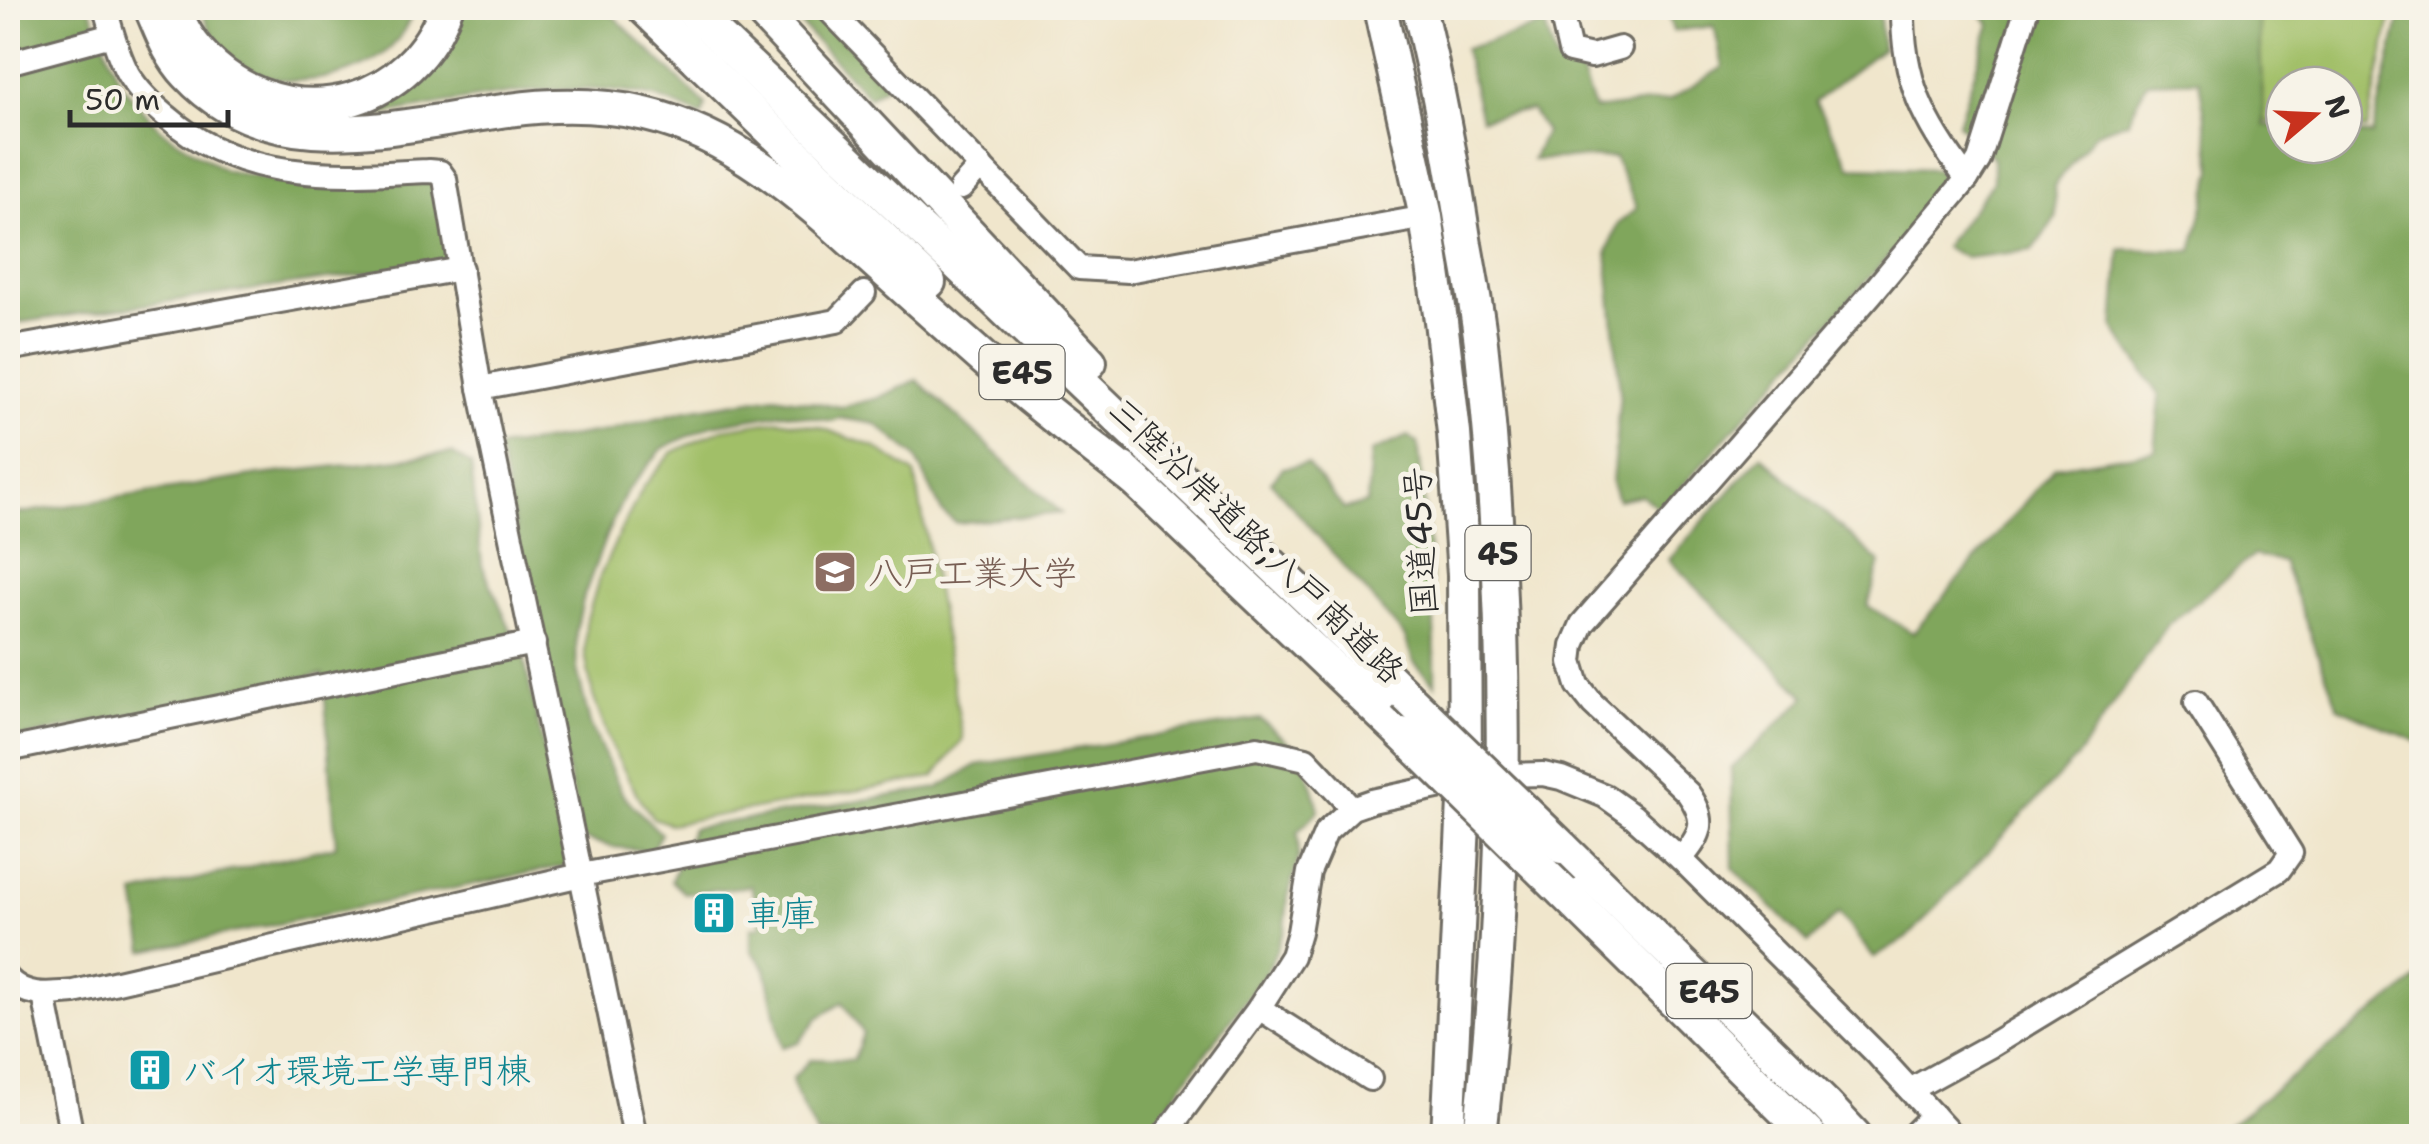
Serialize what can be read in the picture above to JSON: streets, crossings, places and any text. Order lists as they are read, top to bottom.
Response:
{
  "streets": {
    "highway": [
      "E45",
      "三陸沿岸道路;八戸南道路",
      "国道45号",
      "45"
    ]
  },
  "places": {
    "school or university": ["八戸工業大学"],
    "building": ["車庫", "バイオ環境工学専門棟"]
  },
  "scale_bar": "50 m",
  "north": "right"
}
